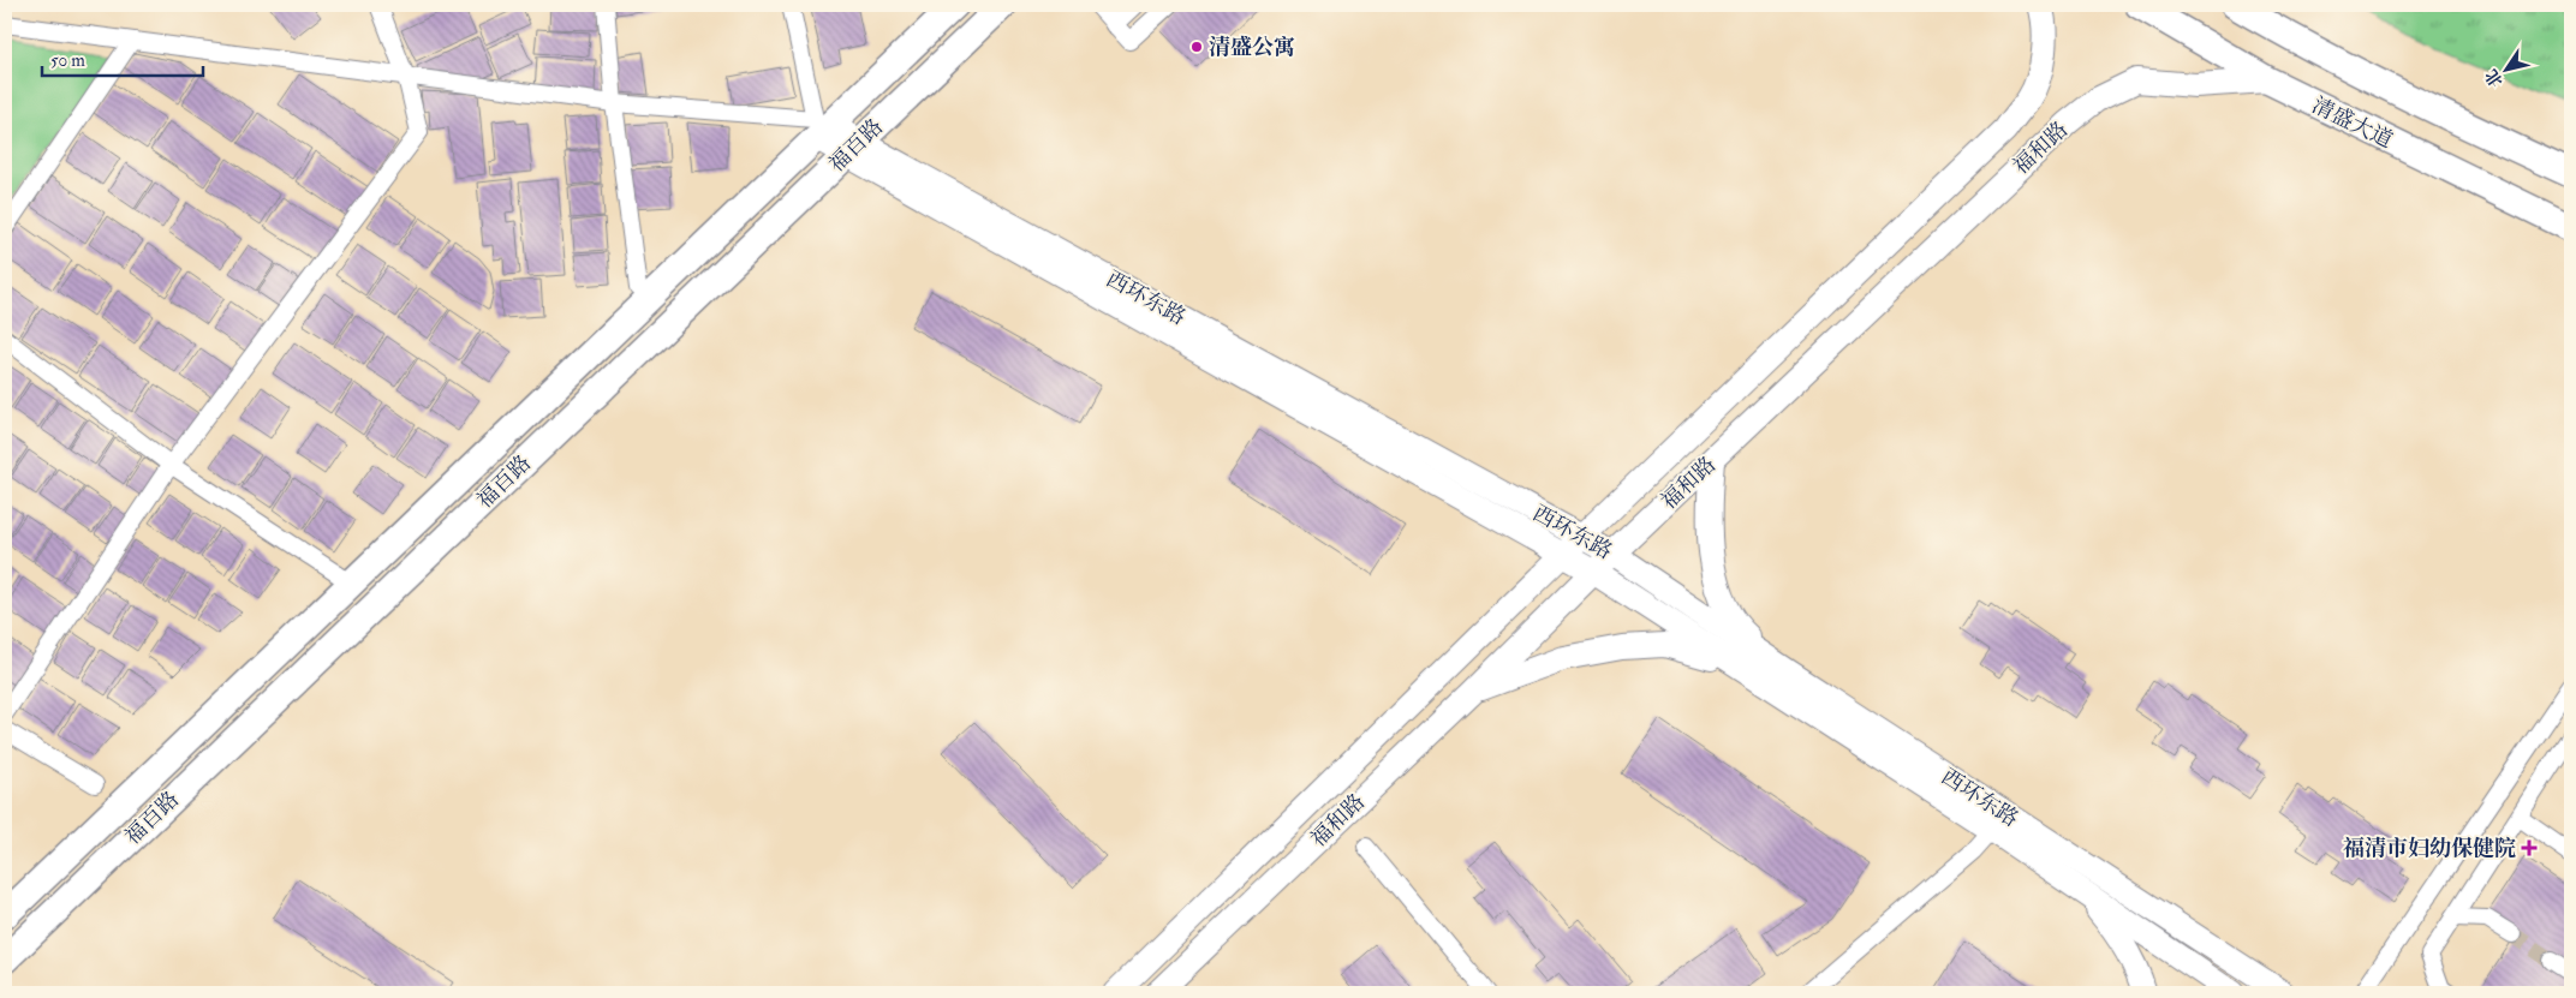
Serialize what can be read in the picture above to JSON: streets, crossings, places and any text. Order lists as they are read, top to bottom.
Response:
{
  "streets": {
    "main road": ["清盛大道", "福百路"],
    "street": ["福和路", "西环东路"]
  },
  "crossings": [
    ["清盛大道", "福和路"],
    ["福百路", "西环东路"],
    ["福和路", "西环东路"]
  ],
  "places": {
    "other": ["清盛公寓"],
    "health": ["福清市妇幼保健院"]
  },
  "scale_bar": "50 m",
  "north": "bottom left"
}
